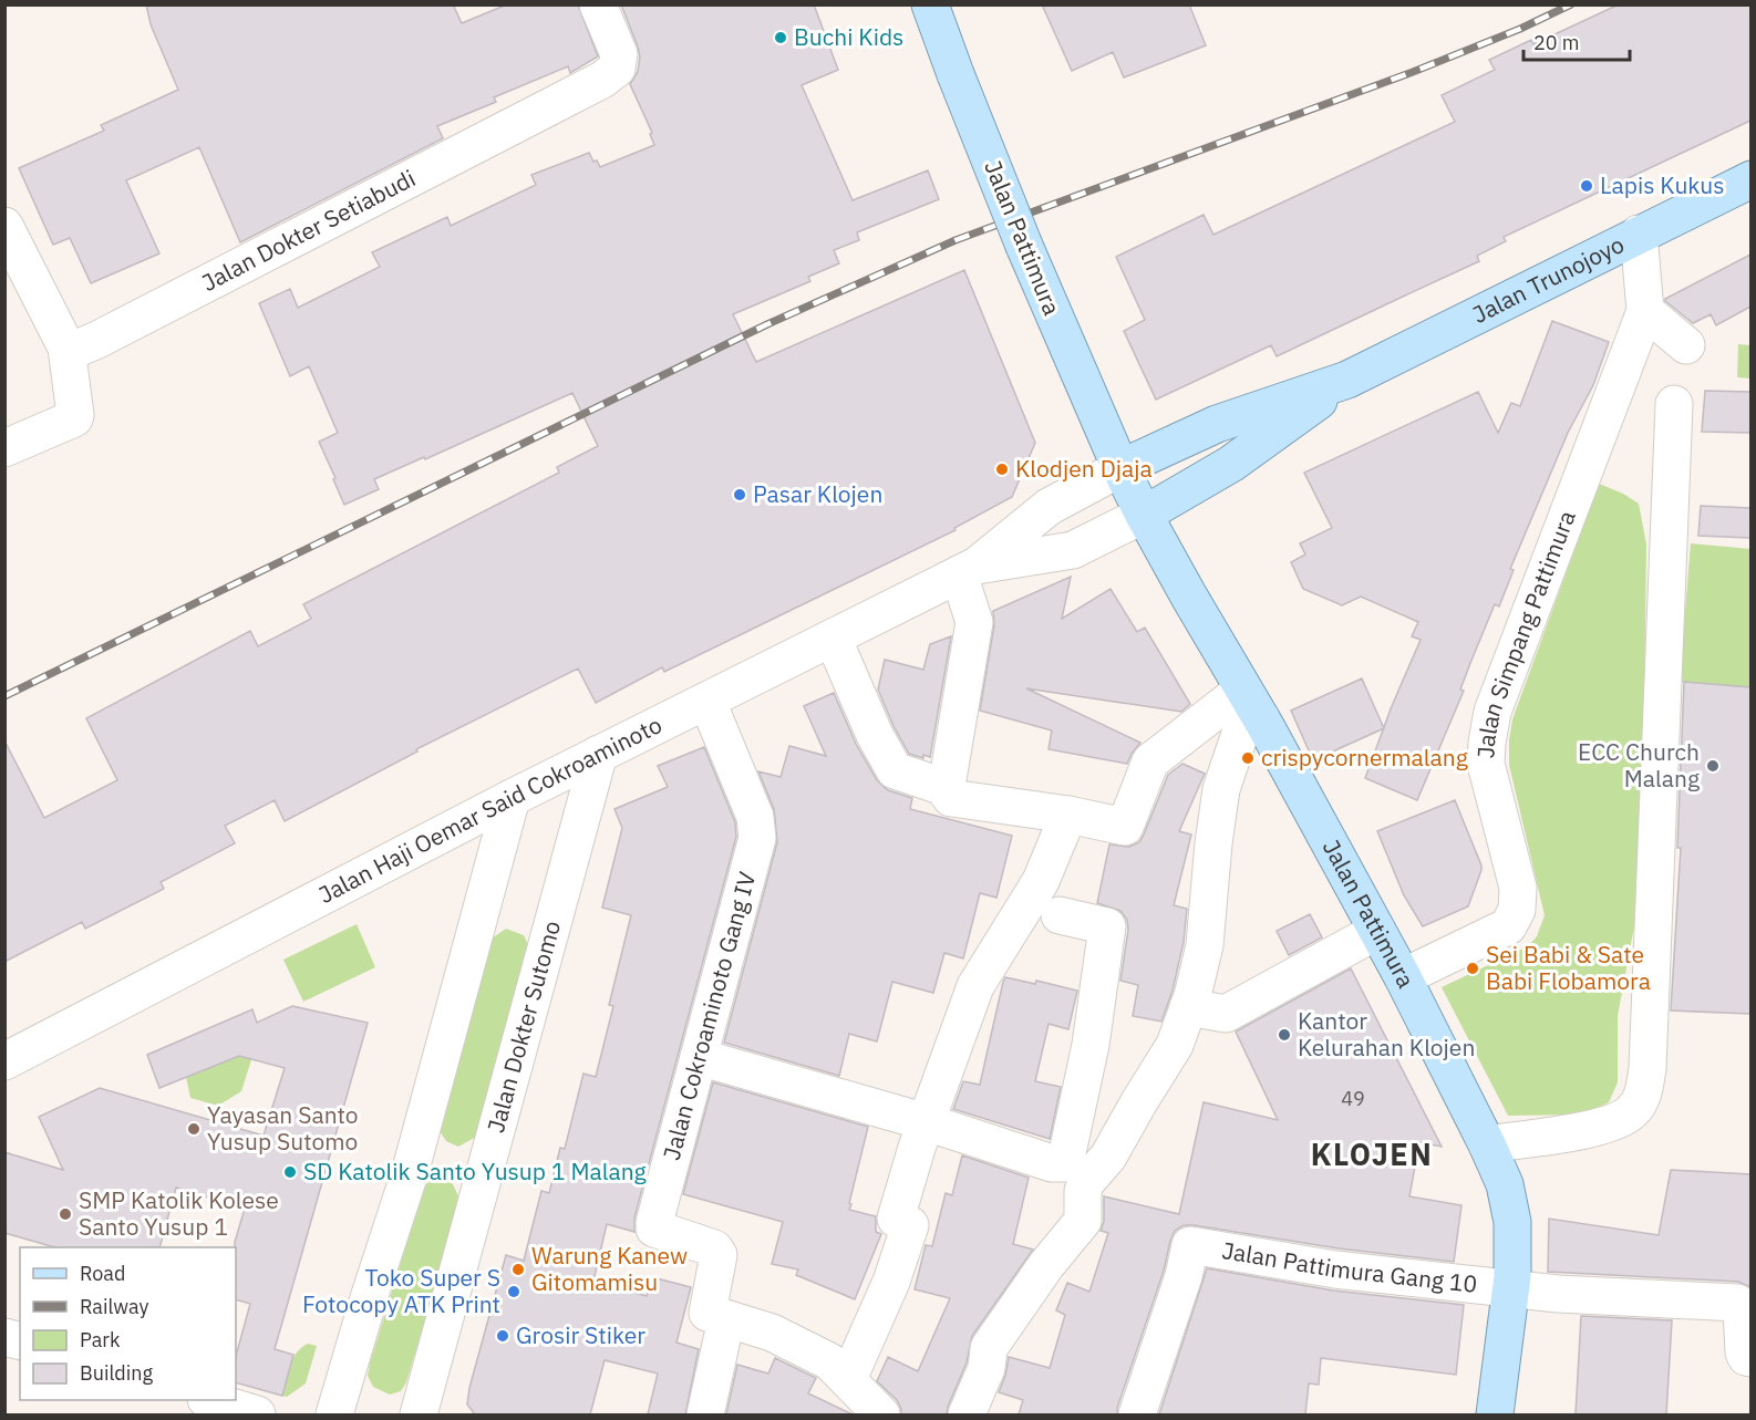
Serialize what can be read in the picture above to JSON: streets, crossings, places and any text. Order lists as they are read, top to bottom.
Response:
{
  "streets": {
    "main road": ["Jalan Pattimura", "Jalan Trunojoyo"],
    "street": [
      "Jalan Dokter Setiabudi",
      "Jalan Simpang Pattimura",
      "Jalan Haji Oemar Said Cokroaminoto",
      "Jalan Cokroaminoto Gang IV",
      "Jalan Dokter Sutomo",
      "Jalan Pattimura Gang 10"
    ]
  },
  "crossings": [
    ["Jalan Pattimura", "Jalan Trunojoyo"],
    ["Jalan Pattimura", "Jalan Simpang Pattimura"],
    ["Jalan Pattimura", "Jalan Haji Oemar Said Cokroaminoto"],
    ["Jalan Pattimura", "Jalan Pattimura Gang 10"],
    ["Jalan Trunojoyo", "Jalan Simpang Pattimura"],
    ["Jalan Trunojoyo", "Jalan Haji Oemar Said Cokroaminoto"],
    ["Jalan Haji Oemar Said Cokroaminoto", "Jalan Cokroaminoto Gang IV"],
    ["Jalan Haji Oemar Said Cokroaminoto", "Jalan Dokter Sutomo"]
  ],
  "districts": ["KLOJEN"],
  "places": [
    "Buchi Kids",
    "Lapis Kukus",
    "Klodjen Djaja",
    "Pasar Klojen",
    "crispycornermalang",
    "ECC Church Malang",
    "Sei Babi & Sate Babi Flobamora",
    "Kantor Kelurahan Klojen",
    "Yayasan Santo Yusup Sutomo",
    "SD Katolik Santo Yusup 1 Malang",
    "SMP Katolik Kolese Santo Yusup 1",
    "Warung Kanew Gitomamisu",
    "Toko Super S Fotocopy ATK Print",
    "Grosir Stiker"
  ],
  "house_numbers": ["49"],
  "legend": [
    "Road",
    "Railway",
    "Park",
    "Building"
  ],
  "scale_bar": "20 m"
}
